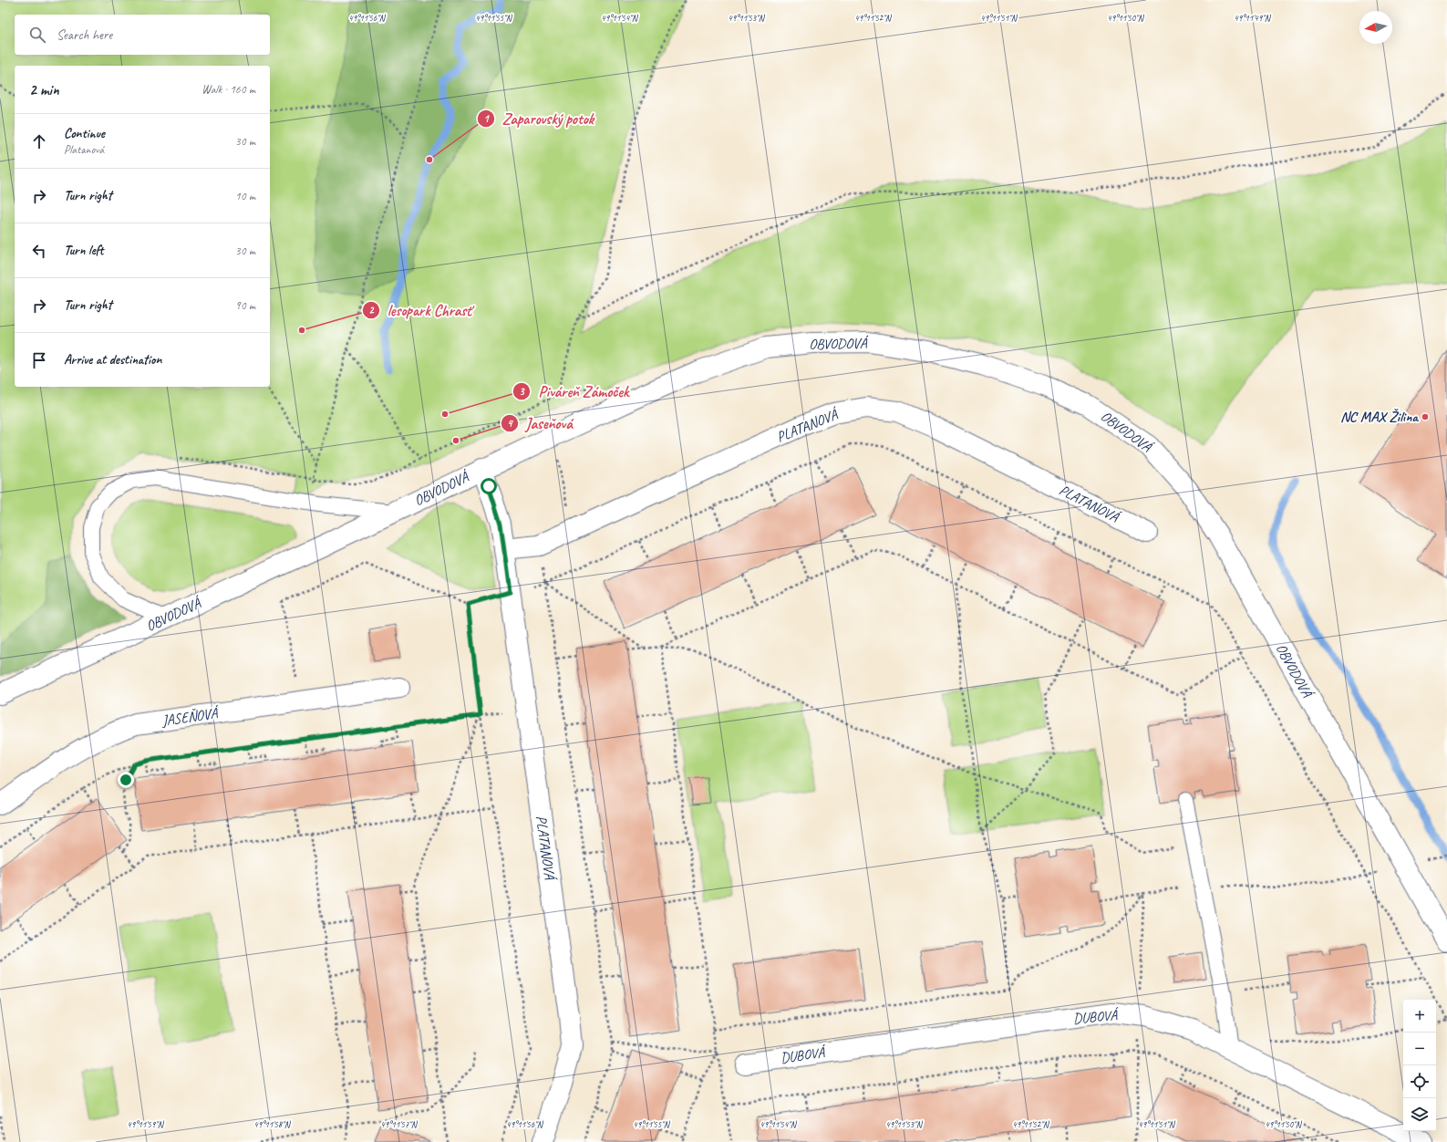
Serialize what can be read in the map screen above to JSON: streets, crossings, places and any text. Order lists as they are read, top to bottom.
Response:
{
  "streets": {
    "street": [
      "OBVODOVÁ",
      "PLATANOVÁ",
      "JASEŇOVÁ",
      "DUBOVÁ"
    ]
  },
  "crossings": [
    ["OBVODOVÁ", "PLATANOVÁ"]
  ],
  "places": [
    "Zaparovský potok",
    "lesopark Chrasť",
    "Piváreň Zámoček",
    "NC MAX Žilina",
    "Jaseňová"
  ],
  "north": "left",
  "page": {
    "search": "Search here",
    "heading": ["2 min", "Walk · 160 m"],
    "list": [
      ["Continue", "Platanová", "30 m"],
      ["Turn right", "10 m"],
      ["Turn left", "30 m"],
      ["Turn right", "90 m"],
      "Arrive at destination"
    ],
    "map_buttons": ["+", "−"]
  },
  "coordinates": [
    "49°11'56\"N",
    "49°11'55\"N",
    "49°11'54\"N",
    "49°11'53\"N",
    "49°11'52\"N",
    "49°11'51\"N",
    "49°11'50\"N",
    "49°11'49\"N",
    "49°11'59\"N",
    "49°11'58\"N",
    "49°11'57\"N"
  ]
}
